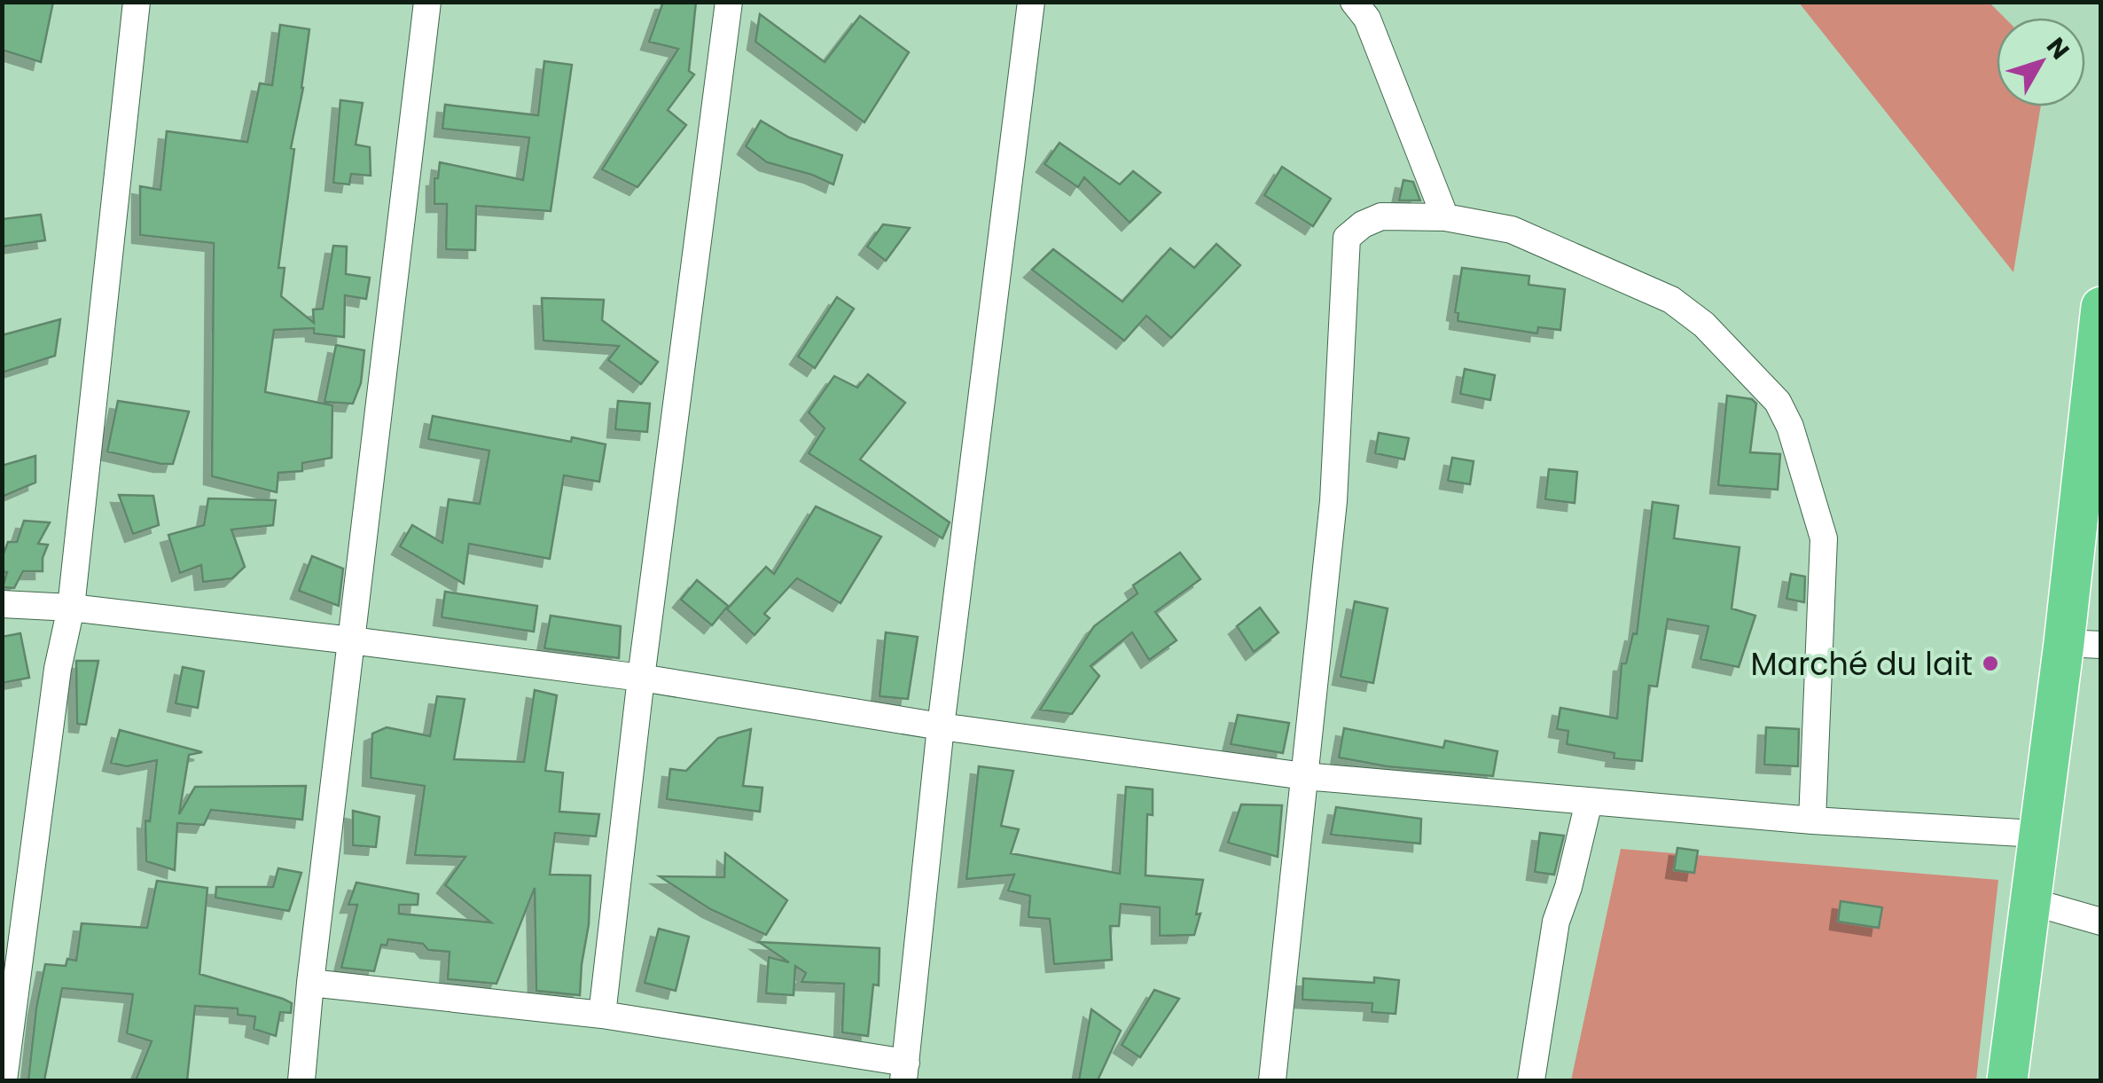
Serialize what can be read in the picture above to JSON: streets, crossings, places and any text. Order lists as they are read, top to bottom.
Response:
{
  "places": ["Marché du lait"],
  "north": "top right"
}
